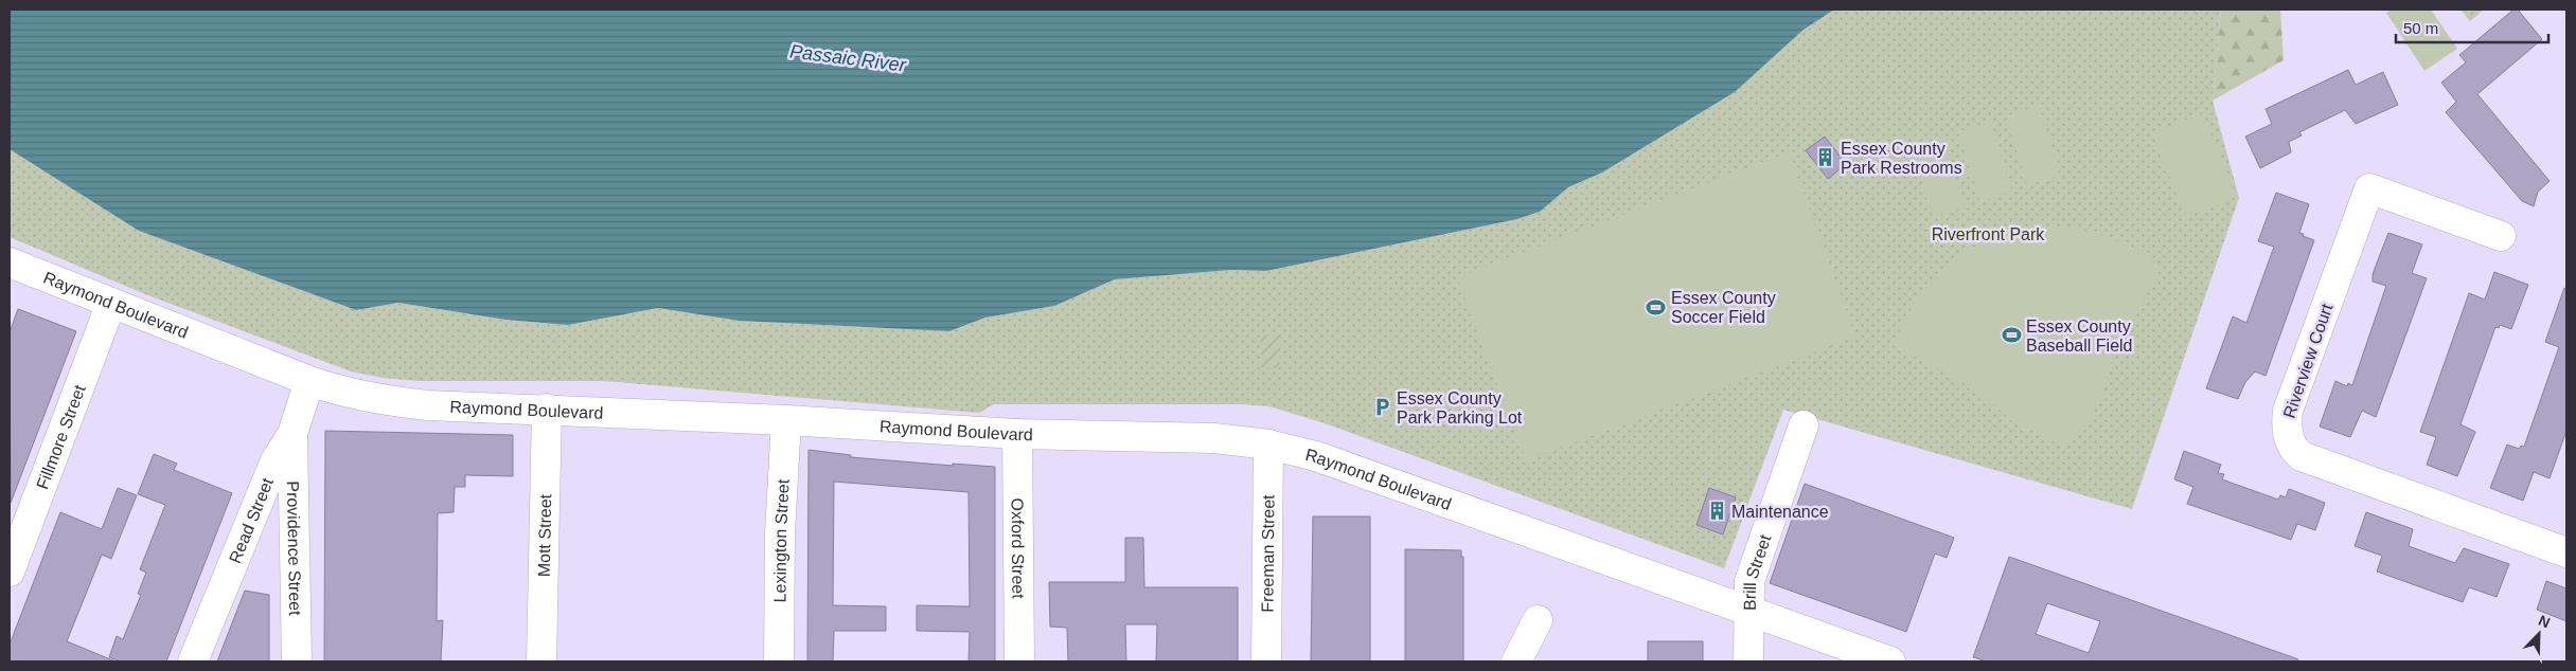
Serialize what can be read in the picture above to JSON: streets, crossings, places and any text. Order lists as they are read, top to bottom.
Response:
{
  "streets": {
    "street": [
      "Raymond Boulevard",
      "Riverview Court",
      "Fillmore Street",
      "Read Street",
      "Mott Street",
      "Lexington Street",
      "Providence Street",
      "Oxford Street",
      "Freeman Street",
      "Brill Street"
    ]
  },
  "crossings": [
    ["Raymond Boulevard", "Fillmore Street"],
    ["Raymond Boulevard", "Read Street"],
    ["Raymond Boulevard", "Mott Street"],
    ["Raymond Boulevard", "Lexington Street"],
    ["Raymond Boulevard", "Oxford Street"],
    ["Raymond Boulevard", "Freeman Street"],
    ["Raymond Boulevard", "Brill Street"],
    ["Read Street", "Providence Street"]
  ],
  "water": ["Passaic River"],
  "parks": ["Riverfront Park"],
  "places": {
    "building": ["Essex County Park Restrooms", "Maintenance"],
    "sports": ["Essex County Soccer Field", "Essex County Baseball Field"],
    "parking": ["Essex County Park Parking Lot"]
  },
  "scale_bar": "50 m",
  "north": "top right"
}
